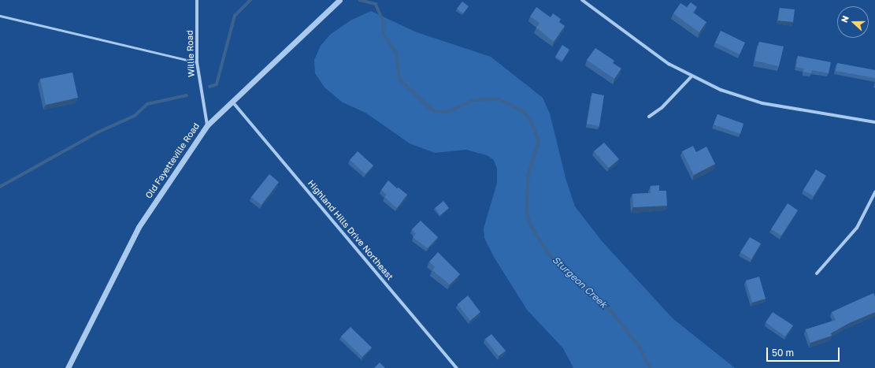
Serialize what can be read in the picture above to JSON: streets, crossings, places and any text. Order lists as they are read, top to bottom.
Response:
{
  "streets": {
    "street": ["Willie Road", "Old Fayetteville Road", "Highland Hills Drive Northeast"]
  },
  "crossings": [
    ["Willie Road", "Old Fayetteville Road"],
    ["Old Fayetteville Road", "Highland Hills Drive Northeast"]
  ],
  "water": ["Sturgeon Creek"],
  "scale_bar": "50 m",
  "north": "left"
}
